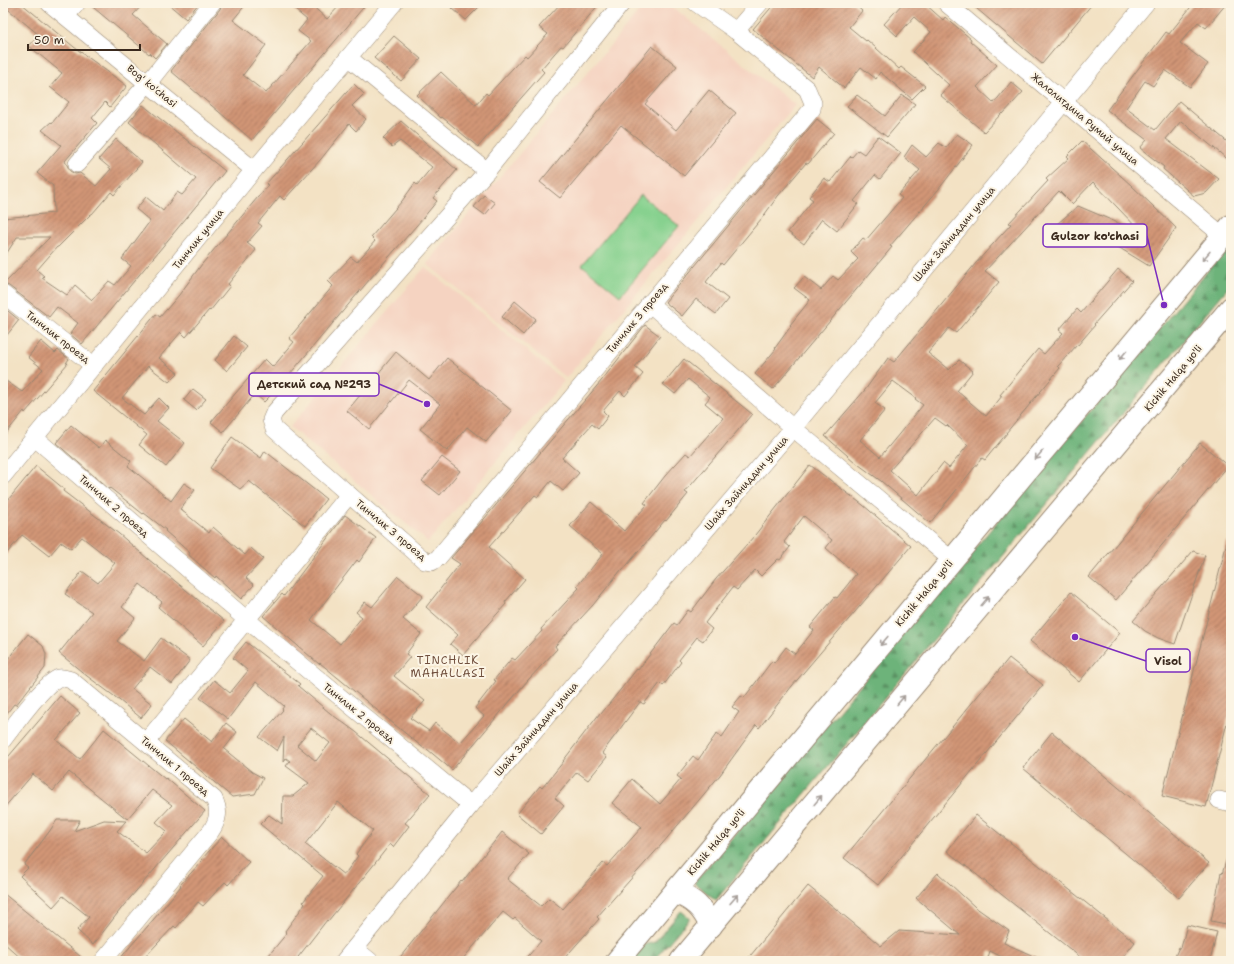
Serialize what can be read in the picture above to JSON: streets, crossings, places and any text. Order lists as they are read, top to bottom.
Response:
{
  "streets": {
    "highway": ["Kichik Halqa yo'li"],
    "street": [
      "Bog' ko'chasi",
      "Жалолитдина Румий улица",
      "Шайх Зайниддин улица",
      "Тинчлик улица",
      "Тинчлик 3 проезд",
      "Тинчлик проезд",
      "Тинчлик 2 проезд",
      "Тинчлик 1 проезд"
    ]
  },
  "crossings": [
    ["Bog' ko'chasi", "Тинчлик улица"],
    ["Жалолитдина Румий улица", "Шайх Зайниддин улица"],
    ["Жалолитдина Румий улица", "Kichik Halqa yo'li"],
    ["Шайх Зайниддин улица", "Тинчлик 2 проезд"],
    ["Тинчлик улица", "Тинчлик проезд"],
    ["Тинчлик улица", "Тинчлик 2 проезд"]
  ],
  "districts": ["TINCHLIK MAHALLASI"],
  "places": ["Gulzor ko'chasi", "Детский сад №293", "Visol"],
  "scale_bar": "50 m"
}
